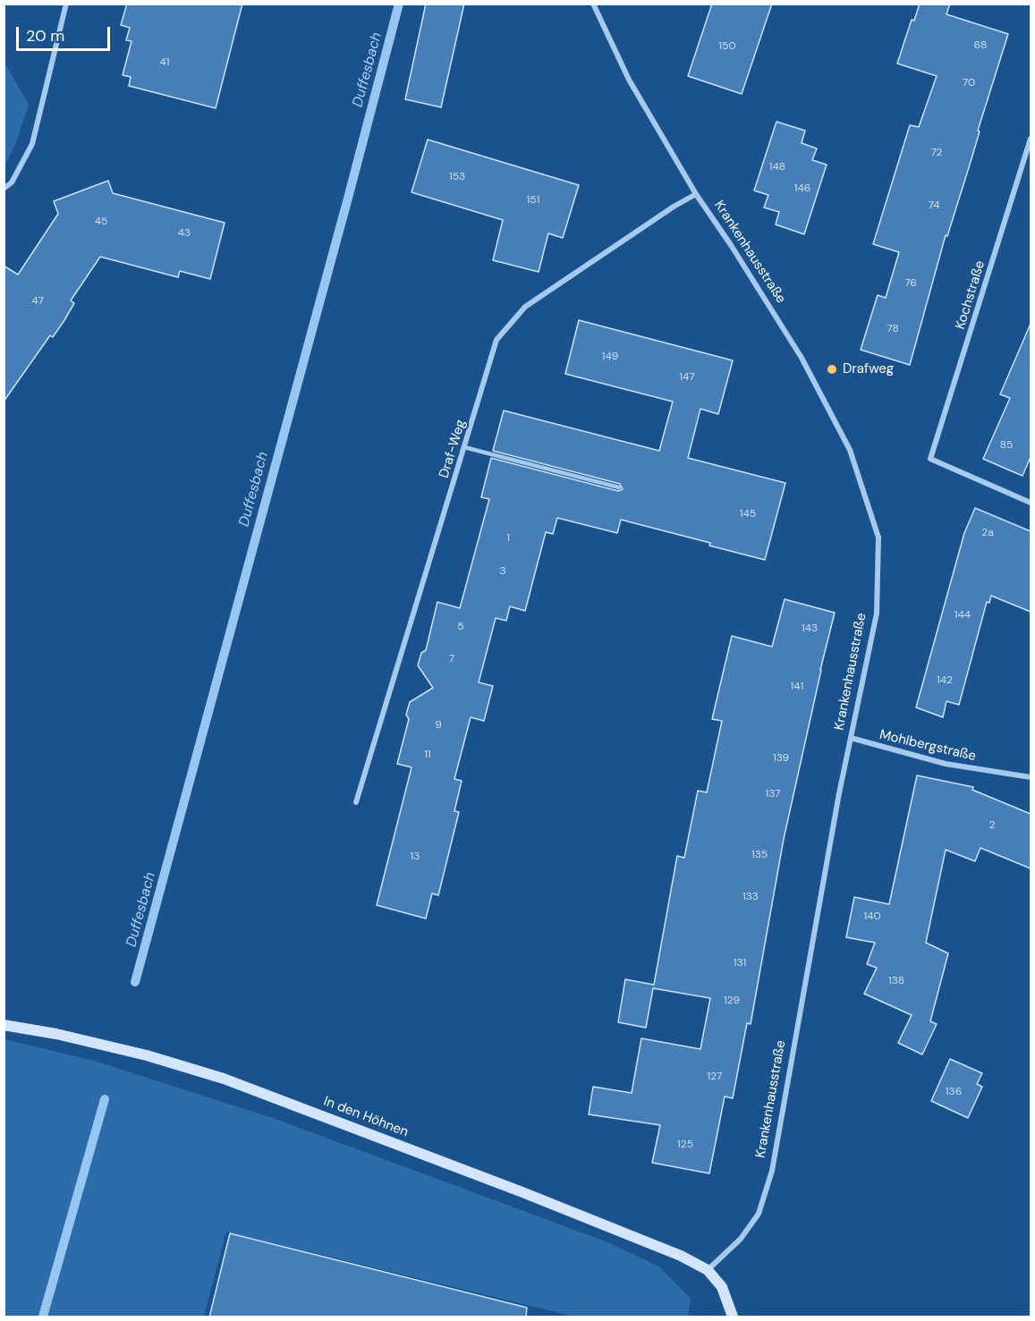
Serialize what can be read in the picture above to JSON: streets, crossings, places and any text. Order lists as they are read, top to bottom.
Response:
{
  "streets": {
    "street": [
      "Krankenhausstraße",
      "Kochstraße",
      "Draf-Weg",
      "Mohlbergstraße",
      "In den Höhnen"
    ]
  },
  "crossings": [
    ["Krankenhausstraße", "Draf-Weg"],
    ["Krankenhausstraße", "Mohlbergstraße"],
    ["Krankenhausstraße", "In den Höhnen"]
  ],
  "water": ["Duffesbach"],
  "places": ["Drafweg"],
  "house_numbers": [
    "68",
    "150",
    "41",
    "70",
    "72",
    "148",
    "153",
    "146",
    "151",
    "74",
    "45",
    "43",
    "76",
    "47",
    "78",
    "149",
    "147",
    "85",
    "145",
    "2a",
    "1",
    "3",
    "144",
    "5",
    "143",
    "7",
    "142",
    "141",
    "9",
    "11",
    "139",
    "137",
    "2",
    "135",
    "13",
    "133",
    "140",
    "131",
    "138",
    "129",
    "127",
    "136",
    "125"
  ],
  "scale_bar": "20 m"
}
